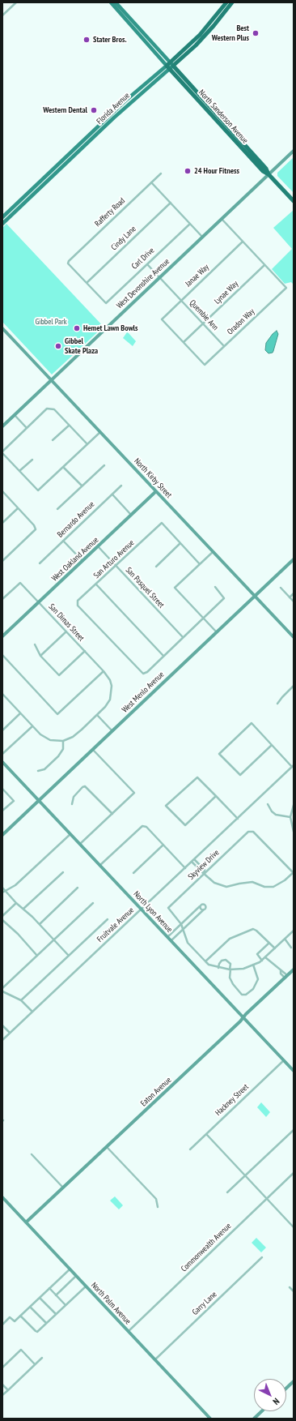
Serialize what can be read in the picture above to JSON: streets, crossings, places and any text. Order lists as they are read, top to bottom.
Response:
{
  "streets": {
    "highway": ["Florida Avenue", "North Sanderson Avenue"],
    "street": [
      "Rafferty Road",
      "Cindy Lane",
      "Carl Drive",
      "Janae Way",
      "West Devonshire Avenue",
      "Lynae Way",
      "Quembie Ann",
      "Oradon Way",
      "North Kirby Street",
      "Bernardo Avenue",
      "West Oakland Avenue",
      "San Arturo Avenue",
      "San Pasquel Street",
      "San Dimas Street",
      "West Menlo Avenue",
      "Skyview Drive",
      "North Lyon Avenue",
      "Fruitvale Avenue",
      "Eaton Avenue",
      "Hackney Street",
      "Commonwealth Avenue",
      "North Palm Avenue",
      "Garry Lane"
    ]
  },
  "crossings": [
    ["Florida Avenue", "North Sanderson Avenue"],
    ["North Sanderson Avenue", "West Devonshire Avenue"],
    ["Rafferty Road", "Cindy Lane"],
    ["Rafferty Road", "Carl Drive"],
    ["Cindy Lane", "Carl Drive"],
    ["Carl Drive", "Quembie Ann"],
    ["Janae Way", "Lynae Way"],
    ["Janae Way", "Quembie Ann"],
    ["Janae Way", "Oradon Way"],
    ["West Devonshire Avenue", "Quembie Ann"],
    ["West Devonshire Avenue", "North Kirby Street"],
    ["Lynae Way", "Quembie Ann"],
    ["Lynae Way", "Oradon Way"],
    ["Quembie Ann", "Oradon Way"],
    ["North Kirby Street", "West Oakland Avenue"],
    ["North Kirby Street", "West Menlo Avenue"],
    ["West Oakland Avenue", "San Pasquel Street"],
    ["West Oakland Avenue", "San Dimas Street"],
    ["San Arturo Avenue", "San Pasquel Street"],
    ["West Menlo Avenue", "North Lyon Avenue"],
    ["North Lyon Avenue", "Fruitvale Avenue"],
    ["North Lyon Avenue", "Eaton Avenue"],
    ["North Lyon Avenue", "Hackney Street"],
    ["Eaton Avenue", "North Palm Avenue"],
    ["Commonwealth Avenue", "North Palm Avenue"],
    ["North Palm Avenue", "Garry Lane"]
  ],
  "parks": ["Gibbel Park"],
  "places": [
    "Best Western Plus",
    "Stater Bros.",
    "Western Dental",
    "24 Hour Fitness",
    "Hemet Lawn Bowls",
    "Gibbel Skate Plaza"
  ],
  "north": "bottom right"
}
